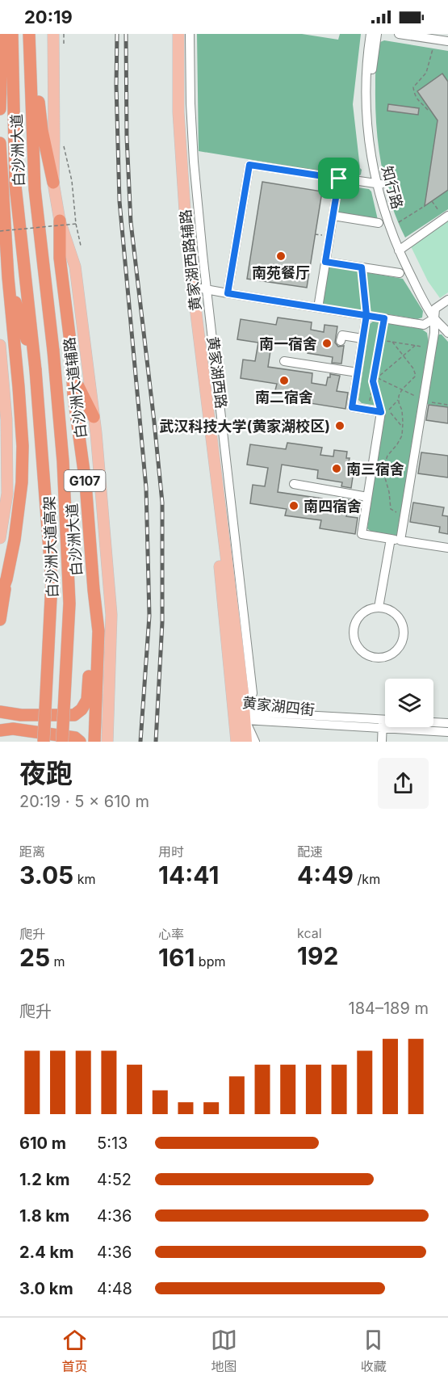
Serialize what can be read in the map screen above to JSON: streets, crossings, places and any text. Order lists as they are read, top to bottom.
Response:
{
  "streets": {
    "highway": ["白沙洲大道", "G107", "白沙洲大道高架"],
    "main road": ["黄家湖西路", "白沙洲大道辅路"],
    "street": ["知行路", "黄家湖西路辅路", "黄家湖四街"]
  },
  "crossings": [
    ["白沙洲大道", "白沙洲大道辅路"],
    ["白沙洲大道", "白沙洲大道高架"],
    ["黄家湖西路辅路", "黄家湖西路"],
    ["黄家湖西路辅路", "黄家湖四街"],
    ["黄家湖西路", "黄家湖四街"]
  ],
  "places": [
    "南苑餐厅",
    "南一宿舍",
    "南二宿舍",
    "武汉科技大学(黄家湖校区)",
    "南三宿舍",
    "南四宿舍"
  ],
  "page": {
    "status": "20:19",
    "heading": ["夜跑", "20:19 · 5 × 610 m"],
    "stats": [
      ["距离", "3.05 km"],
      ["用时", "14:41"],
      ["配速", "4:49 /km"],
      ["爬升", "25 m"],
      ["心率", "161 bpm"],
      ["kcal", "192"]
    ],
    "chart": ["爬升", "184–189 m"],
    "list": [
      {
        "name": "610 m",
        "note": "5:13"
      },
      {
        "name": "1.2 km",
        "note": "4:52"
      },
      {
        "name": "1.8 km",
        "note": "4:36"
      },
      {
        "name": "2.4 km",
        "note": "4:36"
      },
      {
        "name": "3.0 km",
        "note": "4:48"
      }
    ],
    "tabs": ["首页", "地图", "收藏"]
  }
}
